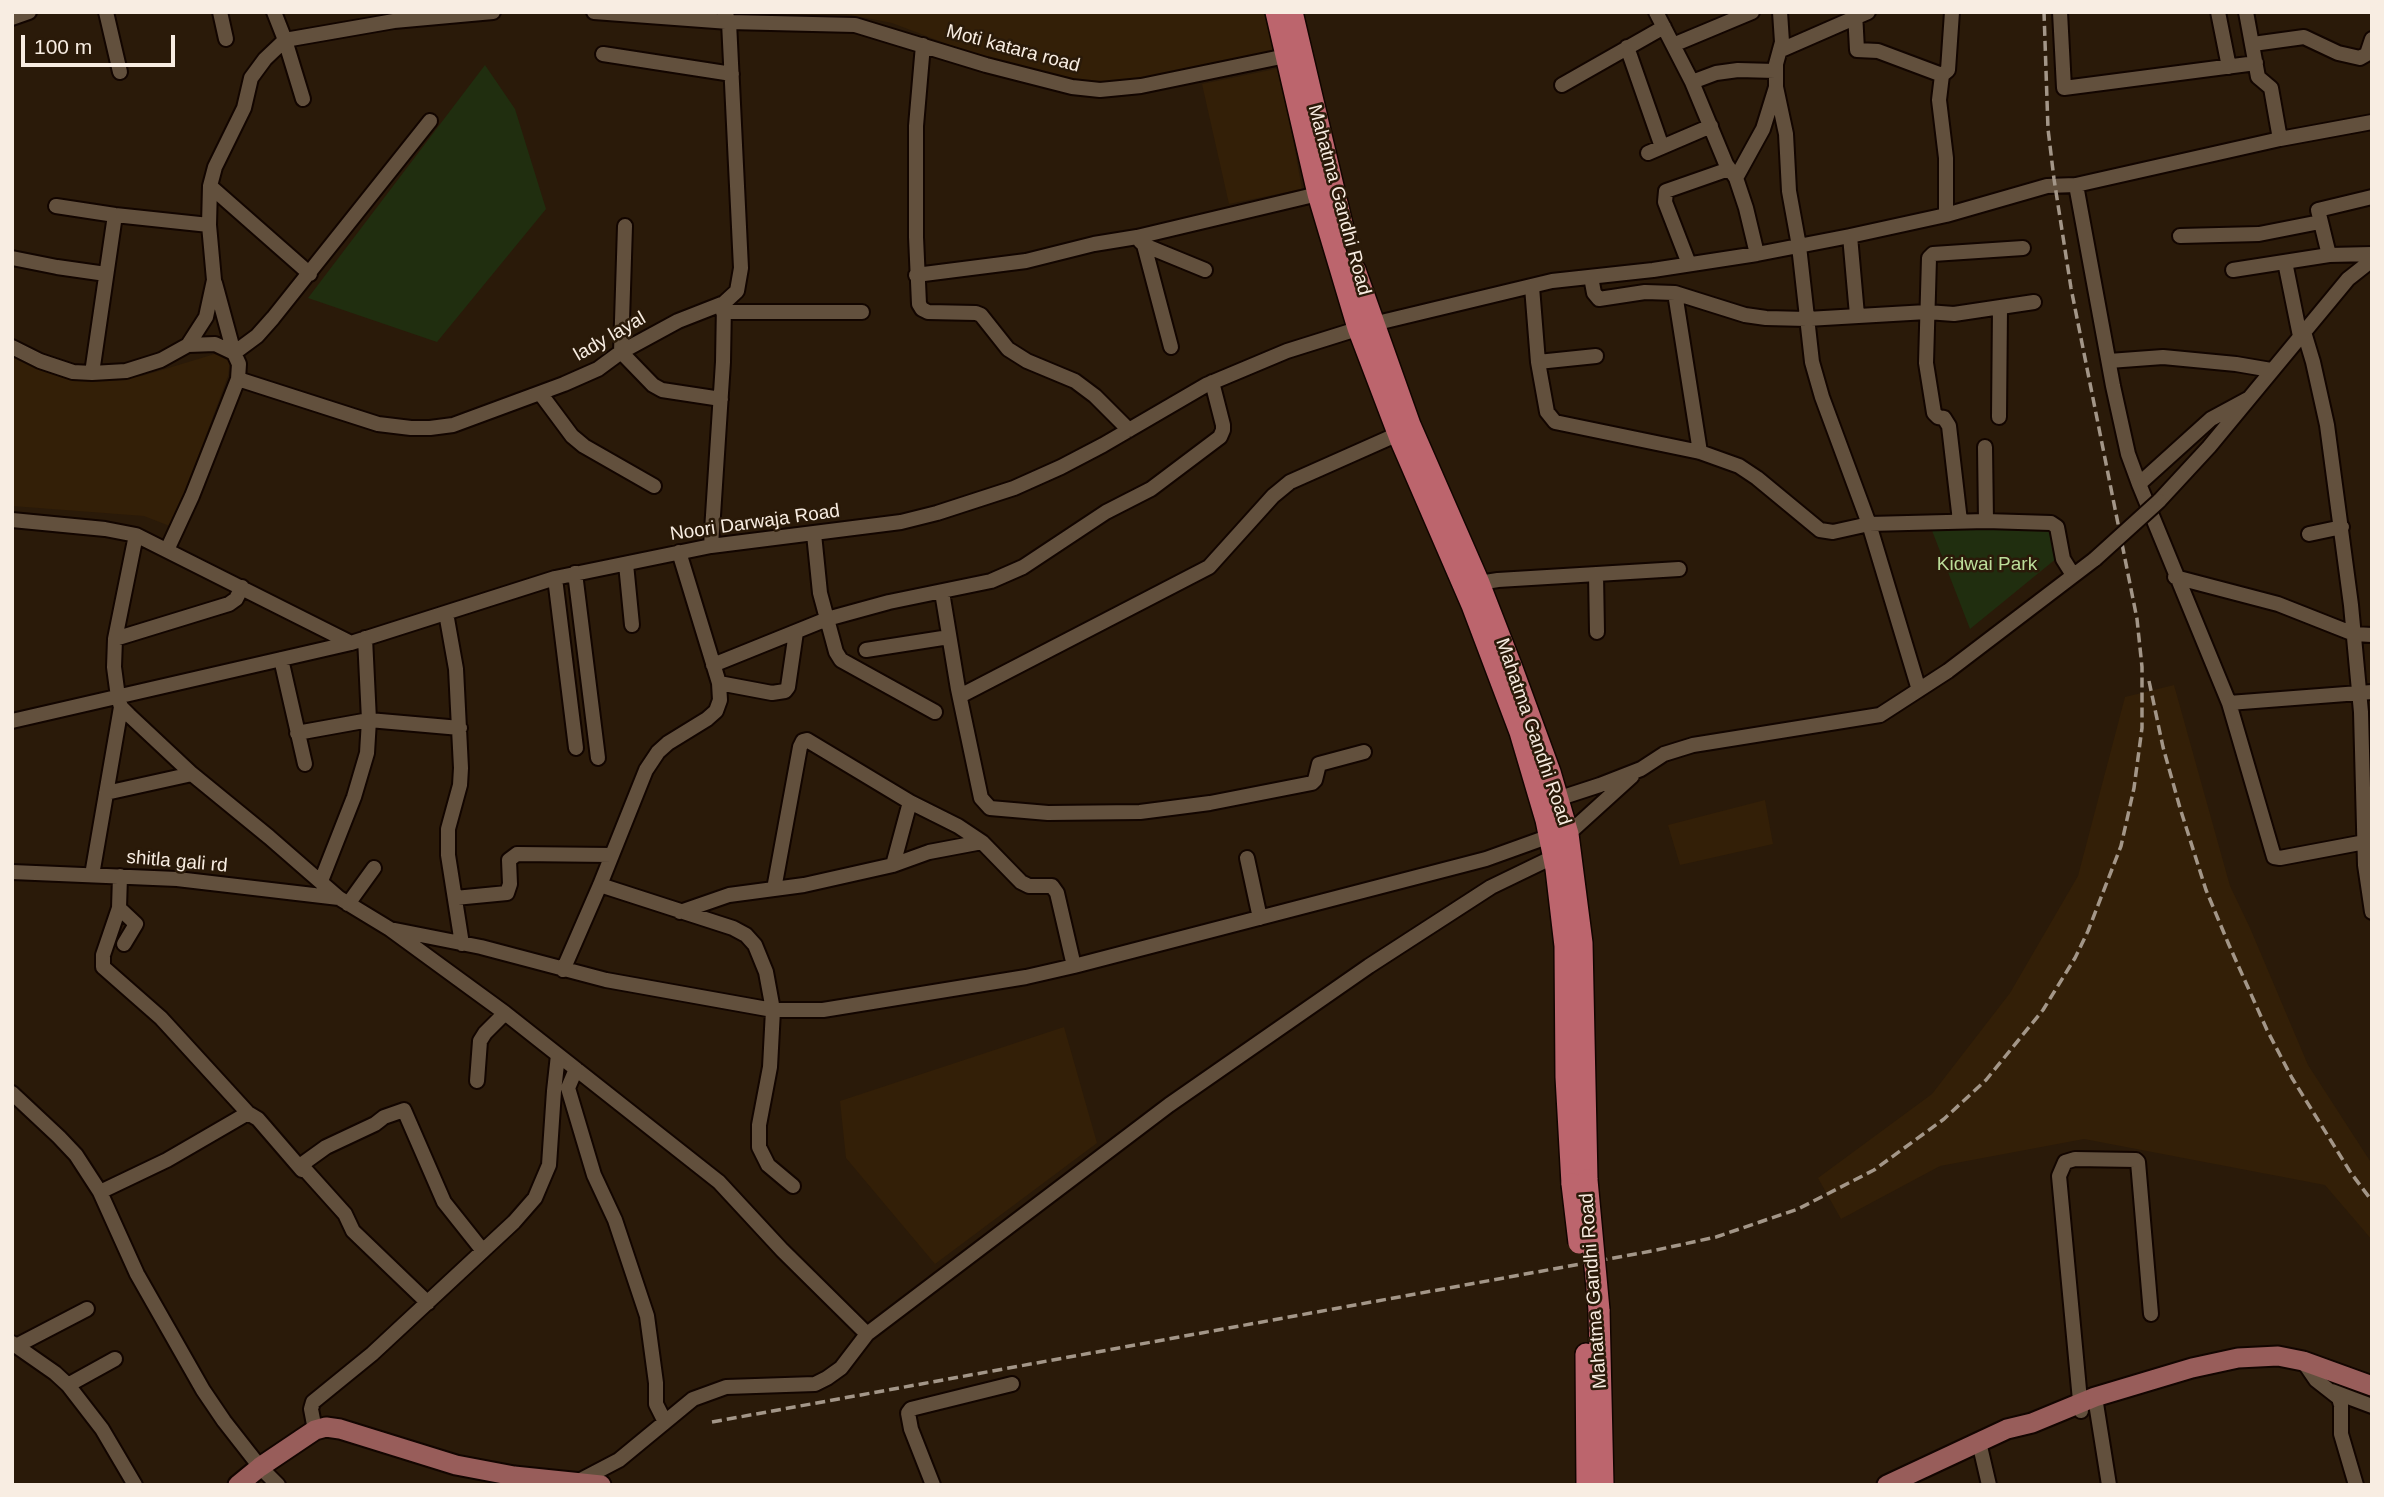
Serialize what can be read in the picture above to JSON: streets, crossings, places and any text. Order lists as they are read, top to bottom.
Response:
{
  "streets": {
    "highway": ["Mahatma Gandhi Road"],
    "street": [
      "Moti katara road",
      "lady layal",
      "Noori Darwaja Road",
      "shitla gali rd"
    ]
  },
  "crossings": [
    ["Moti katara road", "Mahatma Gandhi Road"],
    ["Mahatma Gandhi Road", "Noori Darwaja Road"]
  ],
  "parks": ["Kidwai Park"],
  "scale_bar": "100 m"
}
